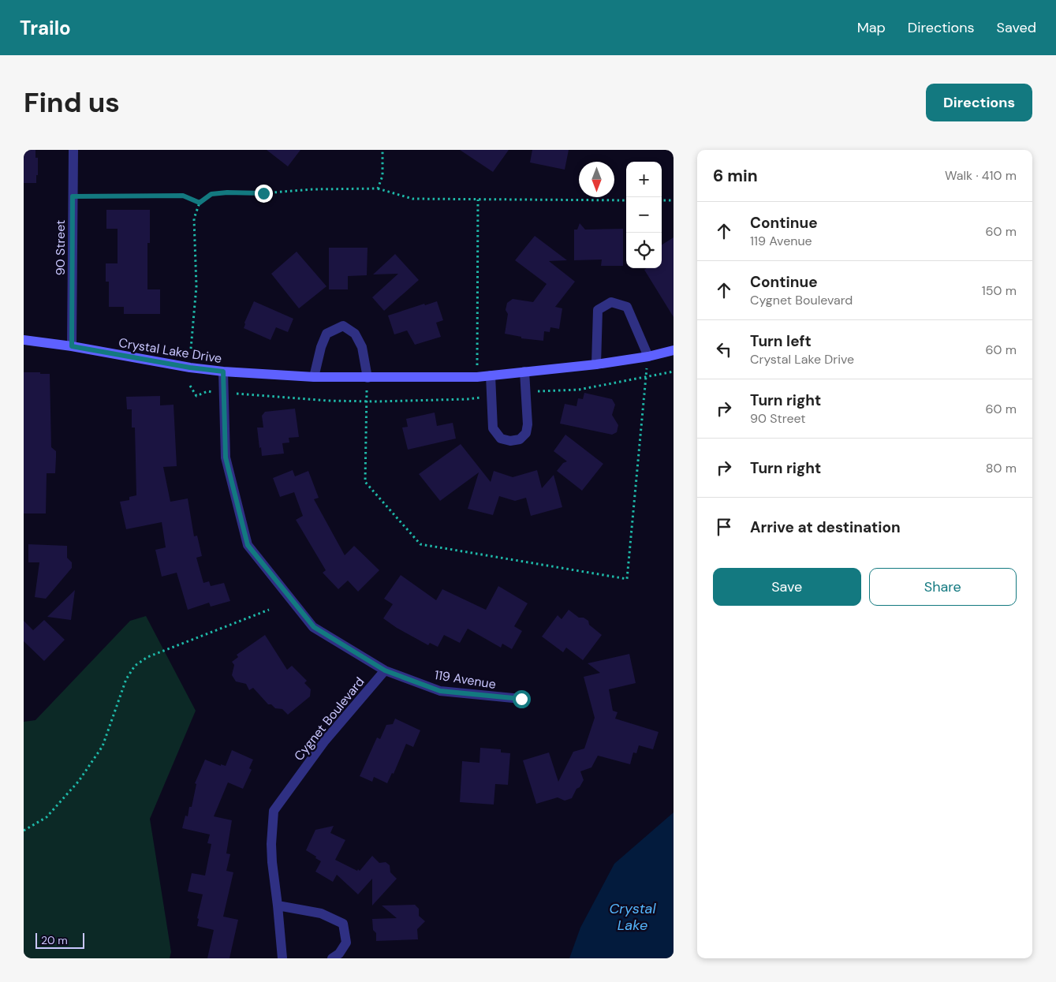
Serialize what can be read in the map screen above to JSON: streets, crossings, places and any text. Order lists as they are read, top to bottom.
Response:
{
  "streets": {
    "street": [
      "90 Street",
      "Crystal Lake Drive",
      "119 Avenue",
      "Cygnet Boulevard"
    ]
  },
  "crossings": [
    ["90 Street", "Crystal Lake Drive"],
    ["Crystal Lake Drive", "Cygnet Boulevard"],
    ["119 Avenue", "Cygnet Boulevard"]
  ],
  "water": ["Crystal Lake"],
  "scale_bar": "20 m",
  "north": "bottom",
  "page": {
    "header": "Trailo",
    "nav": ["Map", "Directions", "Saved"],
    "buttons": [
      "Directions",
      ["Save", "Share"]
    ],
    "title": "Find us",
    "heading": ["6 min", "Walk · 410 m"],
    "map_buttons": ["+", "−"],
    "list": [
      ["Continue", "119 Avenue", "60 m"],
      ["Continue", "Cygnet Boulevard", "150 m"],
      ["Turn left", "Crystal Lake Drive", "60 m"],
      ["Turn right", "90 Street", "60 m"],
      ["Turn right", "80 m"],
      "Arrive at destination"
    ],
    "scale": "20 m"
  }
}
